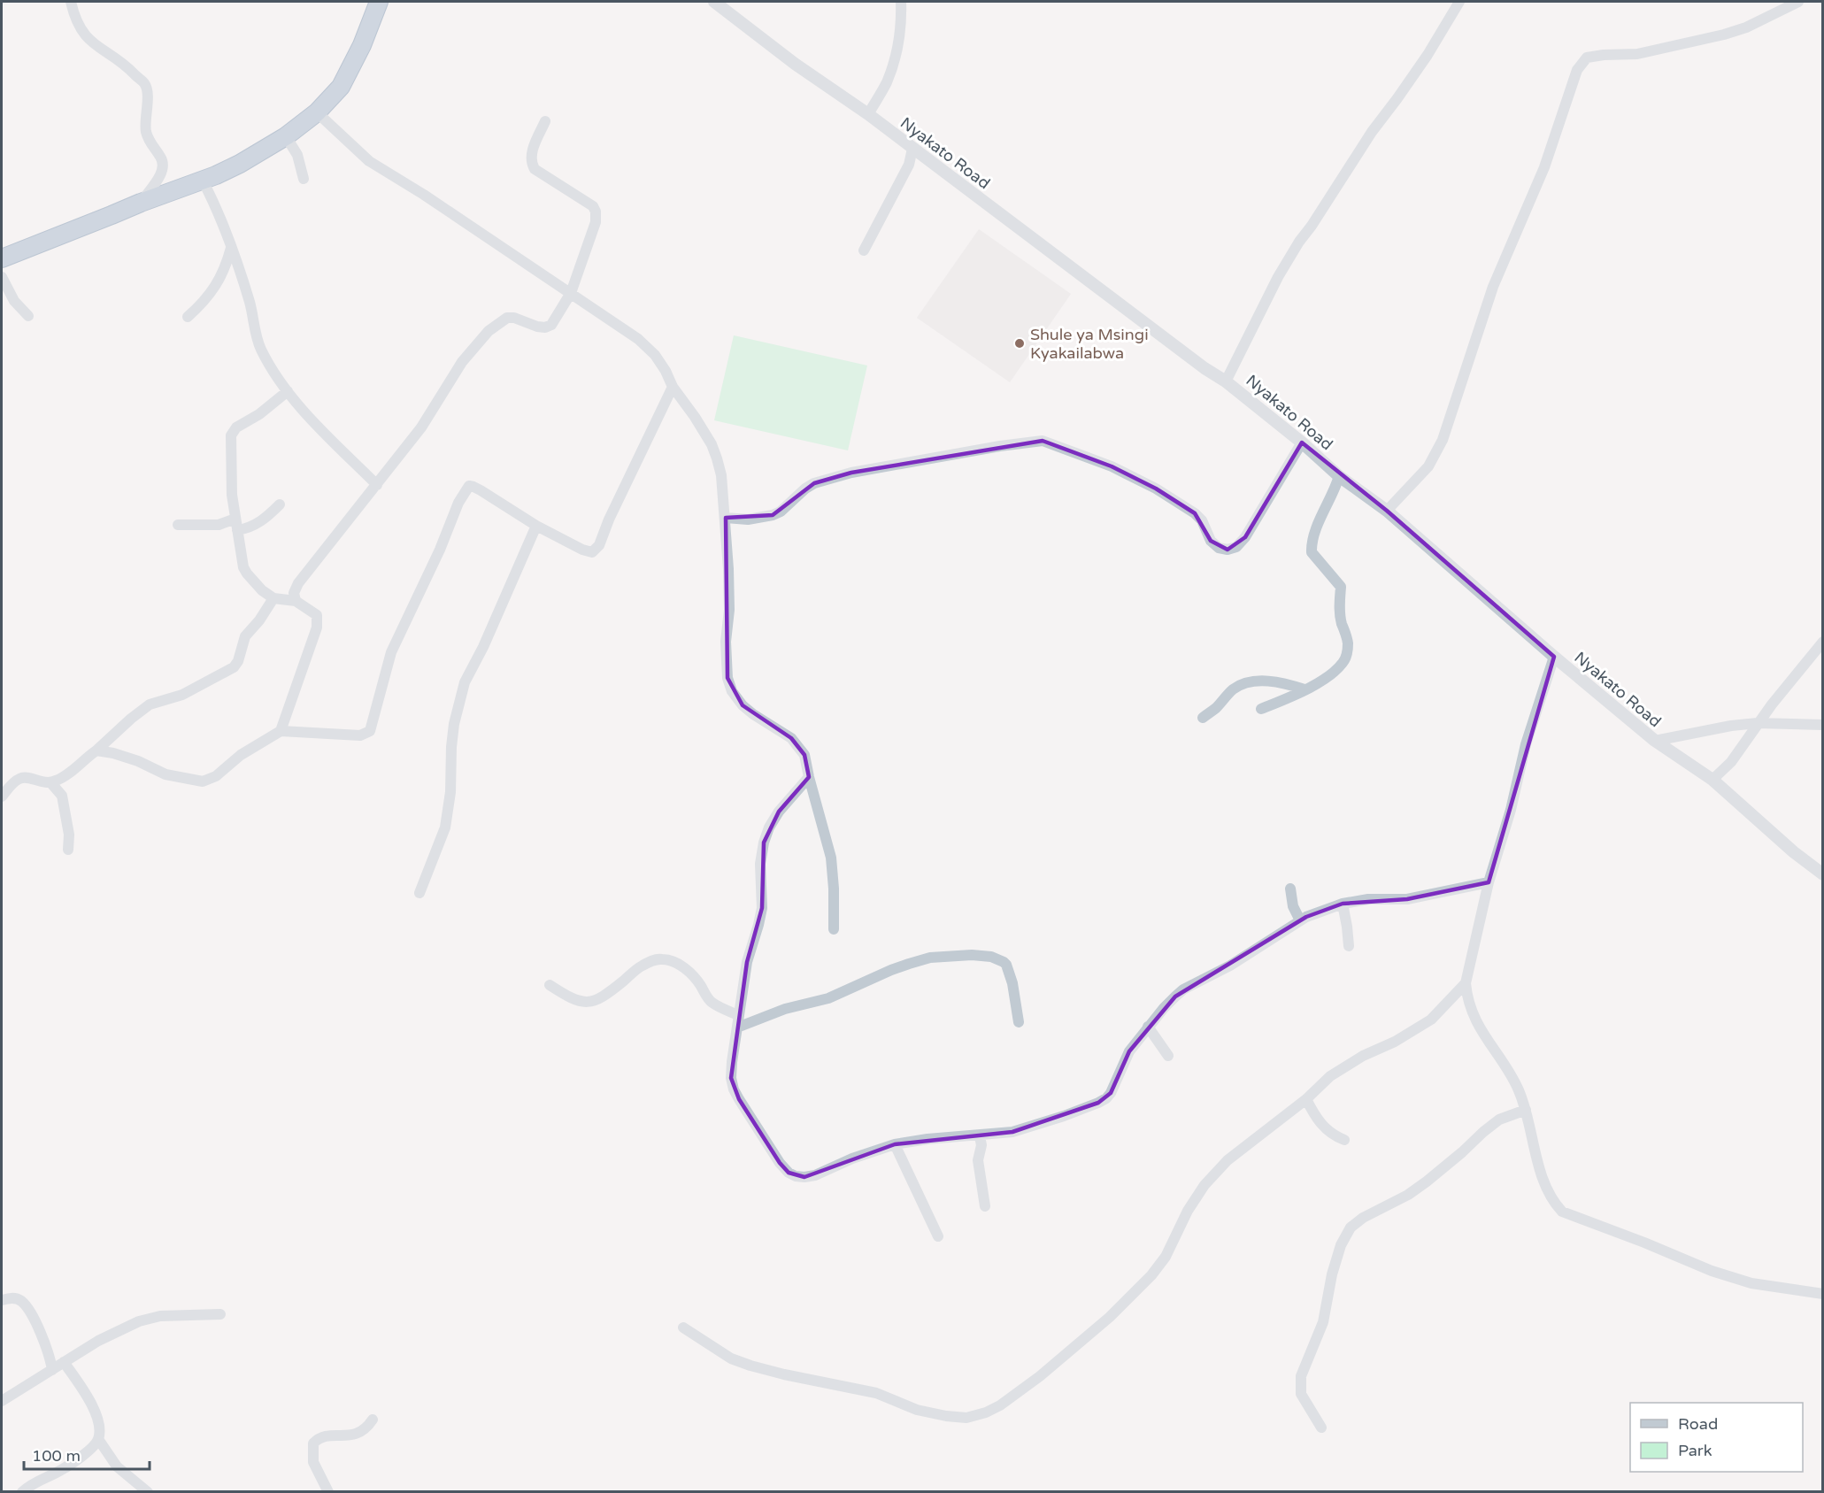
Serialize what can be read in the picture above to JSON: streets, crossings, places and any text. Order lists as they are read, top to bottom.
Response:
{
  "streets": {
    "street": ["Nyakato Road"]
  },
  "places": ["Shule ya Msingi Kyakailabwa"],
  "legend": ["Road", "Park"],
  "scale_bar": "100 m"
}
